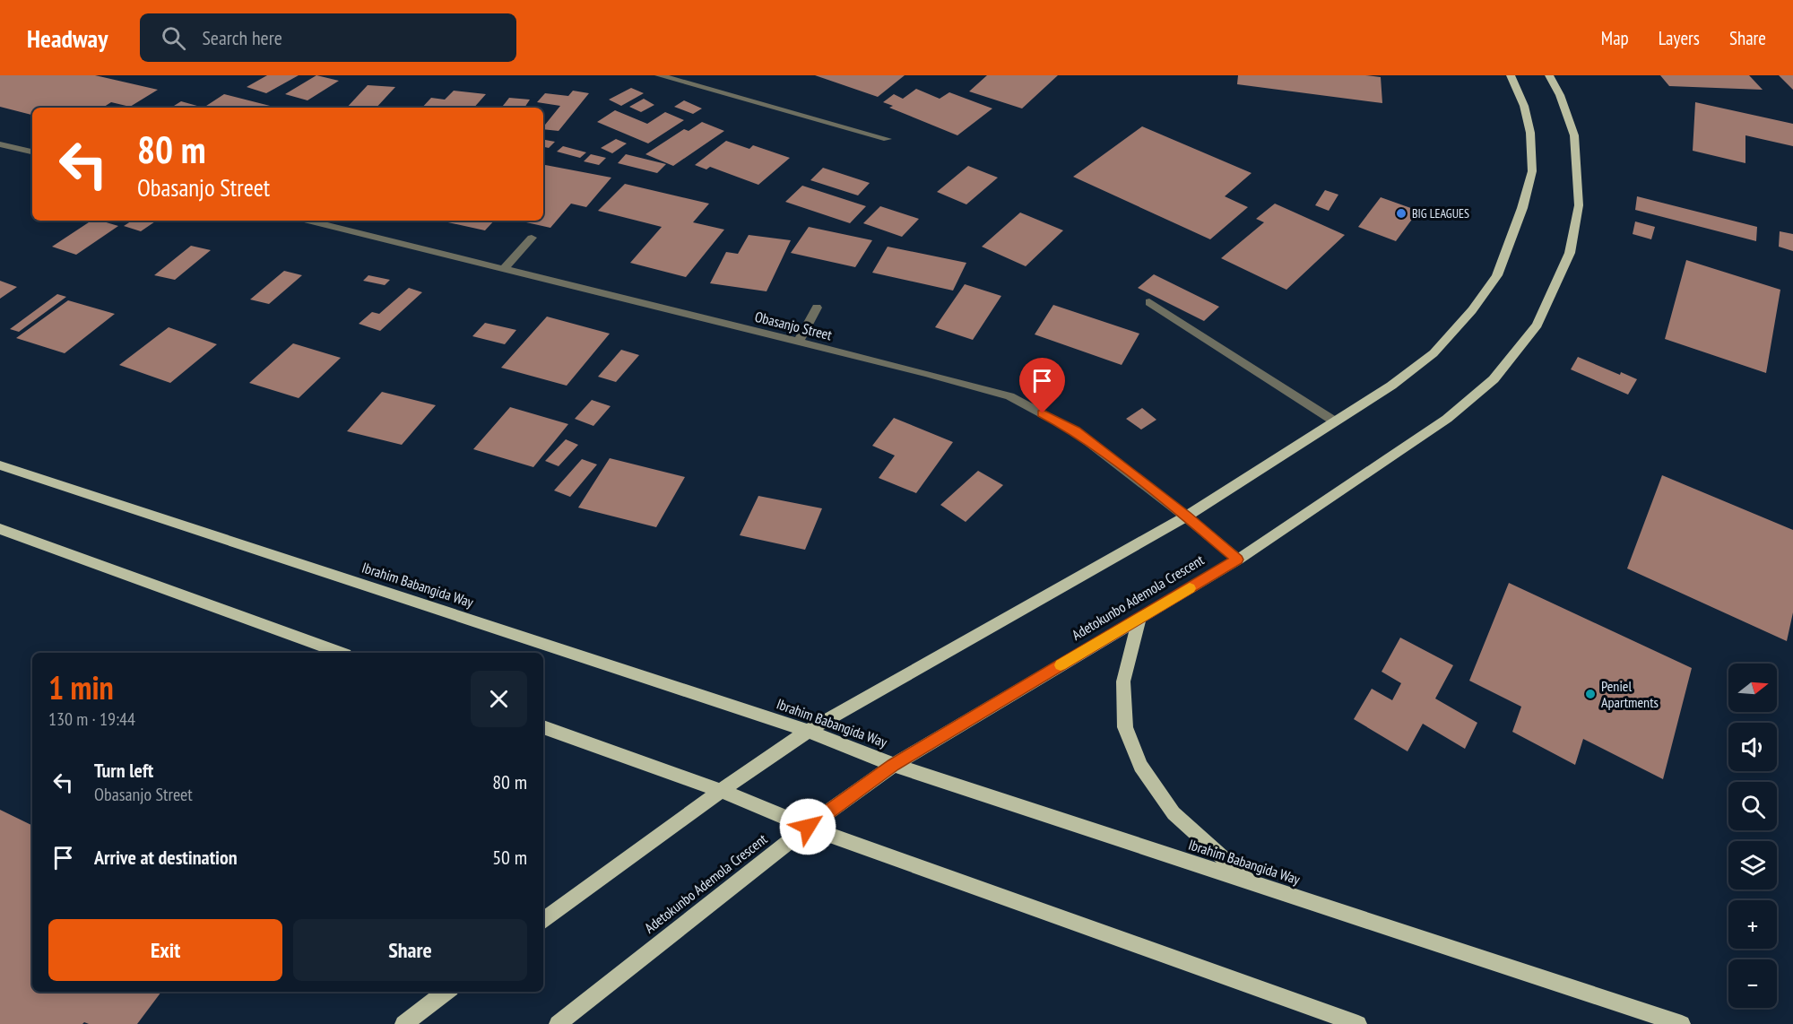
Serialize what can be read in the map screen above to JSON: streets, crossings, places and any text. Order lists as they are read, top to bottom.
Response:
{
  "streets": {
    "main road": ["Ibrahim Babangida Way", "Adetokunbo Ademola Crescent"],
    "street": ["Obasanjo Street"]
  },
  "crossings": [
    ["Obasanjo Street", "Adetokunbo Ademola Crescent"],
    ["Ibrahim Babangida Way", "Adetokunbo Ademola Crescent"]
  ],
  "places": ["BIG LEAGUES", "Peniel Apartments"],
  "north": "right",
  "page": {
    "header": "Headway",
    "search": "Search here",
    "nav": ["Map", "Layers", "Share"],
    "turn": ["80 m", "Obasanjo Street"],
    "heading": ["1 min", "130 m · 19:44"],
    "map_buttons": ["+", "−"],
    "list": [
      {
        "name": "Turn left",
        "note": "Obasanjo Street",
        "value": "80 m"
      },
      {
        "name": "Arrive at destination",
        "value": "50 m"
      }
    ],
    "buttons": ["Exit", "Share"]
  }
}
